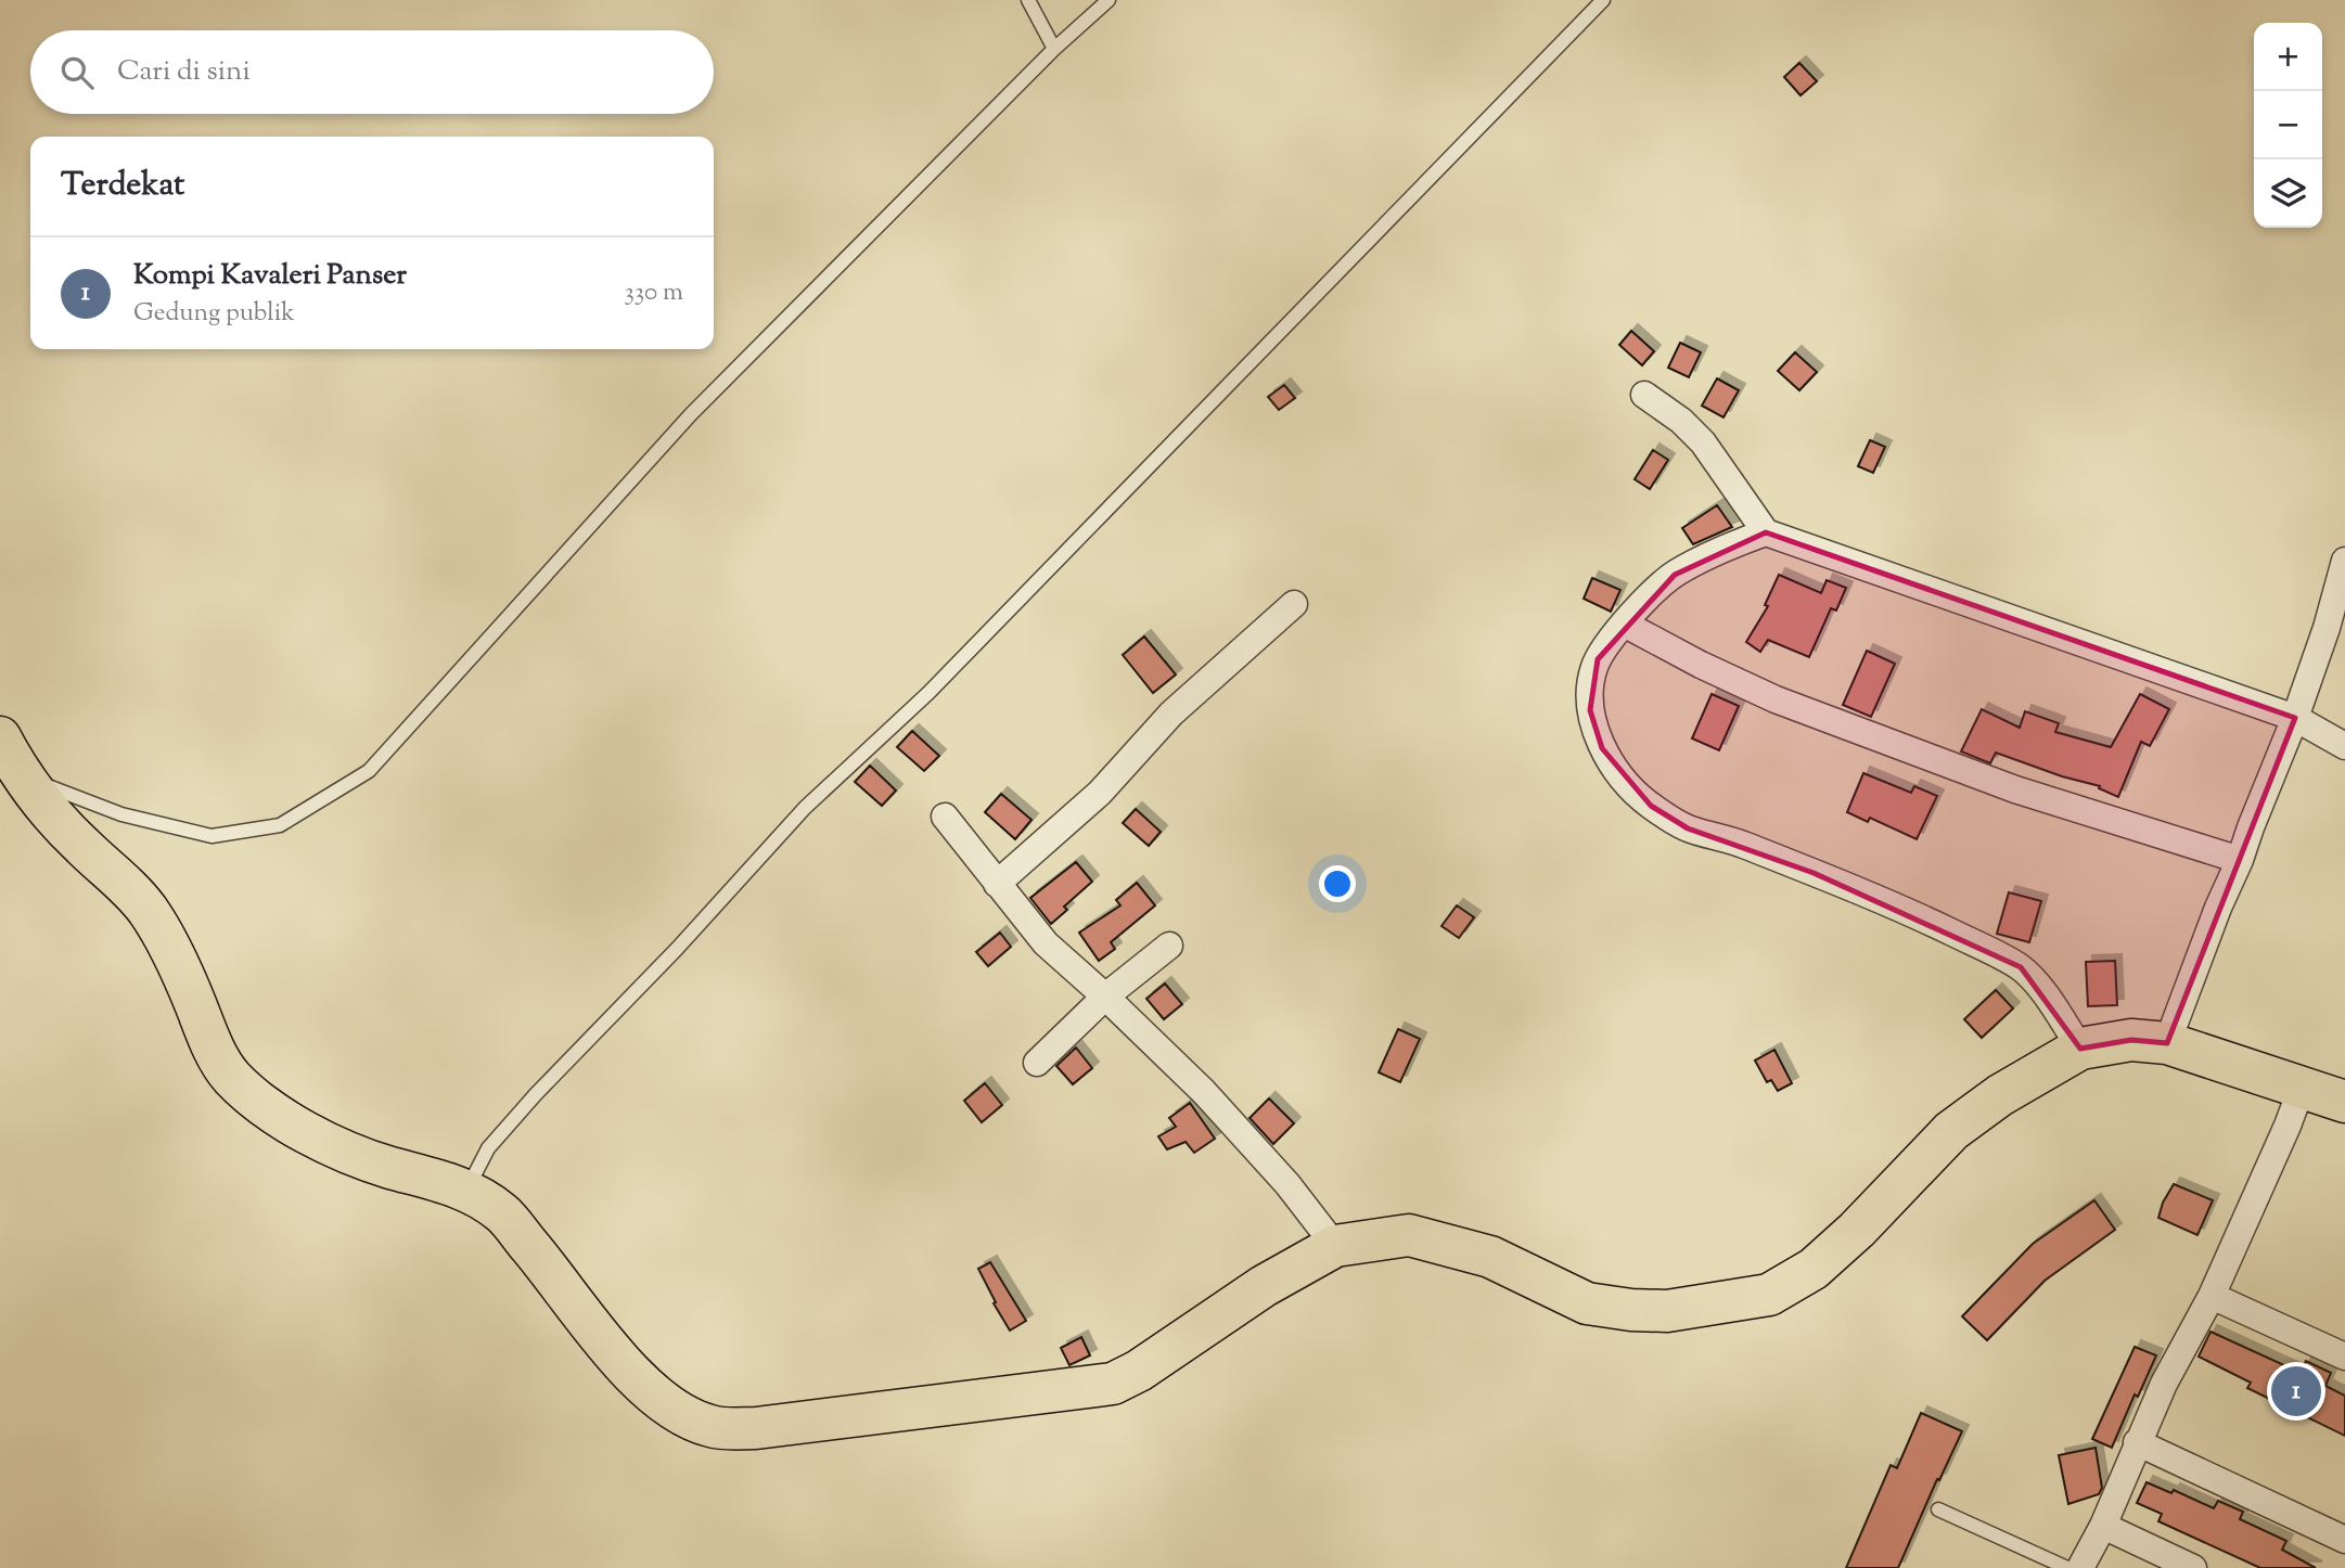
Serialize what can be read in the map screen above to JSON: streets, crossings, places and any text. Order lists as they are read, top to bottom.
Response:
{
  "page": {
    "map_buttons": ["+", "−"],
    "search": "Cari di sini",
    "heading": "Terdekat",
    "list": [
      {
        "mark": "1",
        "name": "Kompi Kavaleri Panser",
        "note": "Gedung publik",
        "value": "330 m"
      }
    ],
    "pins": "1"
  }
}
